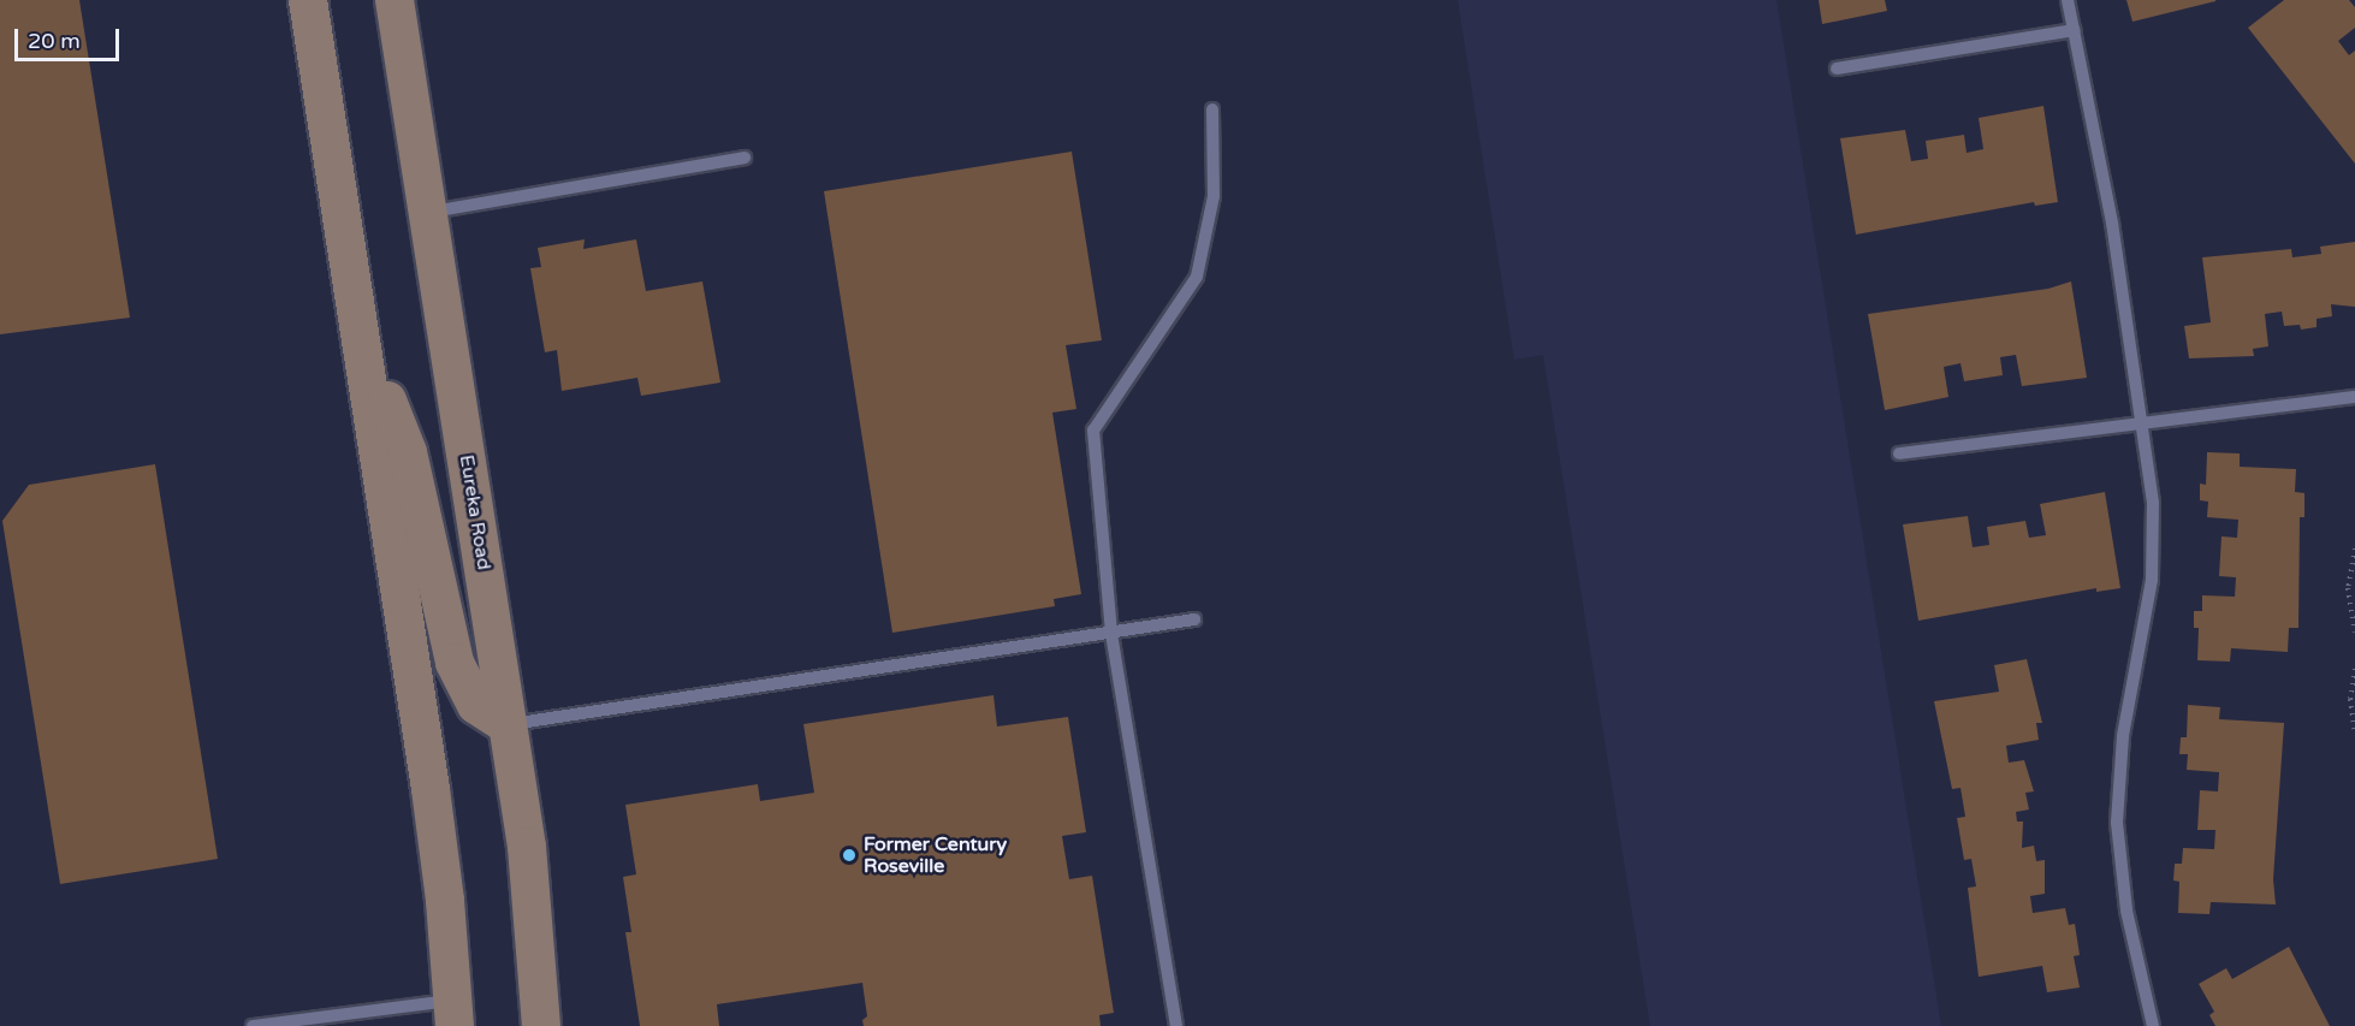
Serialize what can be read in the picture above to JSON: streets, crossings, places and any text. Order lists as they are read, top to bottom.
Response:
{
  "streets": {
    "main road": ["Eureka Road"]
  },
  "places": ["Former Century Roseville"],
  "scale_bar": "20 m"
}
